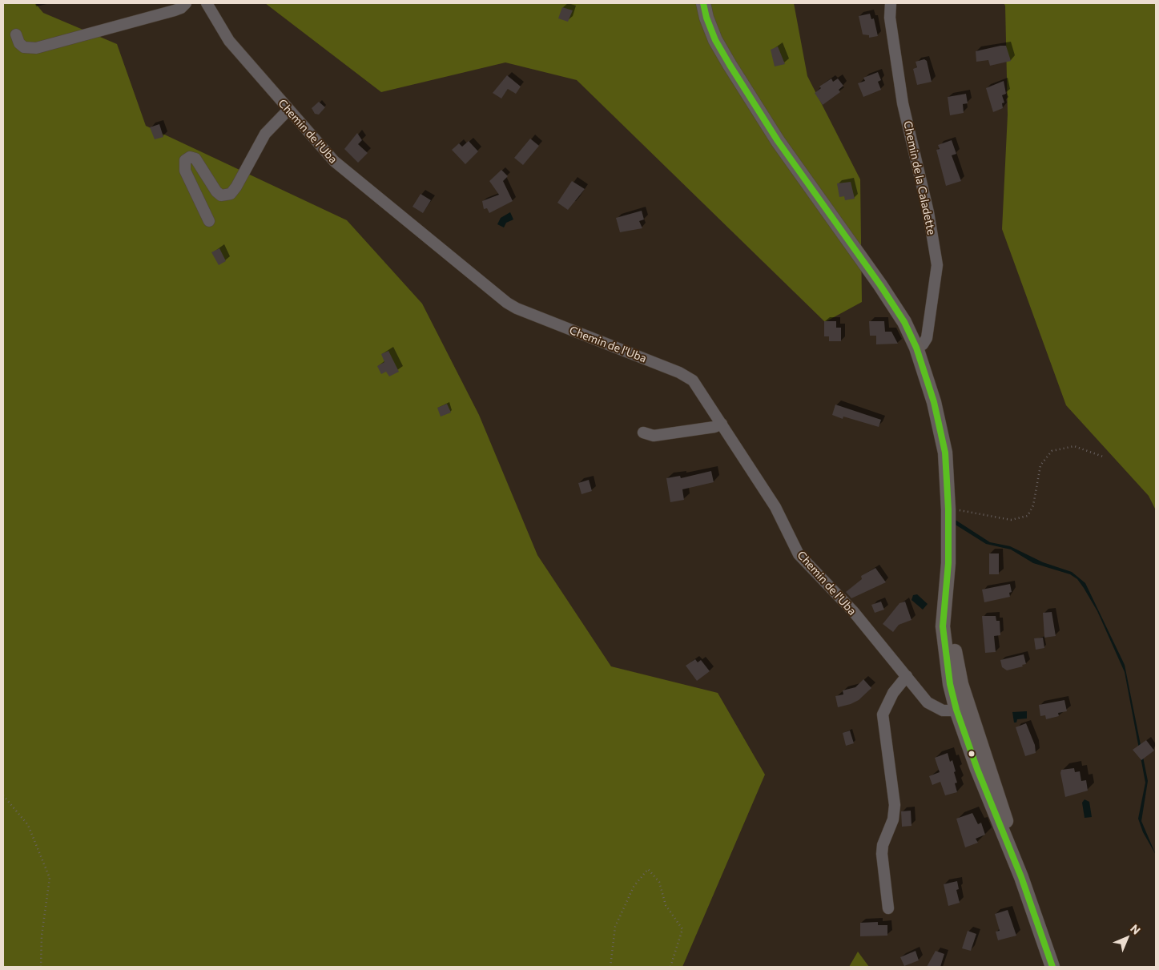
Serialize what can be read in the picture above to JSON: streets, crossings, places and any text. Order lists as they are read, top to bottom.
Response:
{
  "streets": {
    "street": ["Chemin de l'Uba", "Chemin de la Caladette"]
  },
  "north": "top right"
}
